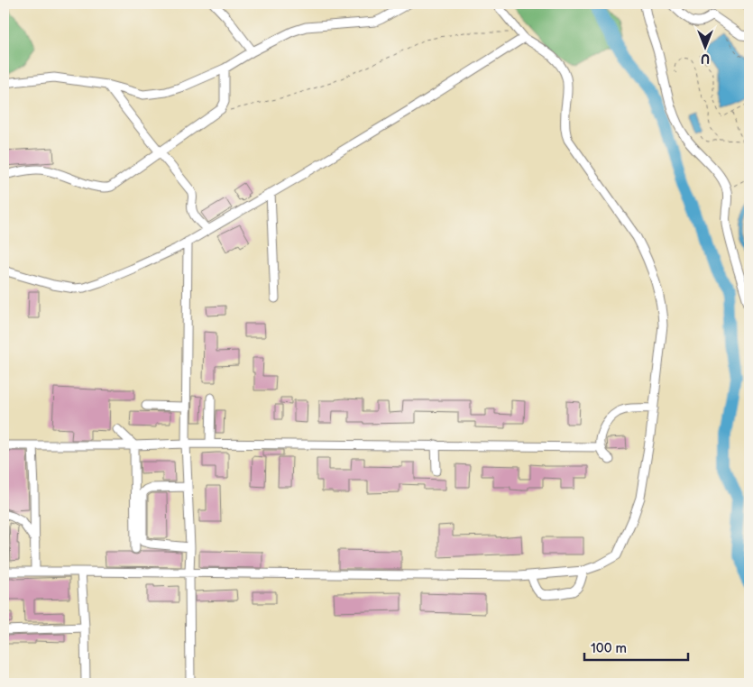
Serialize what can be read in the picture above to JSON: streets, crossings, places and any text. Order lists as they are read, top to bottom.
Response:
{
  "scale_bar": "100 m",
  "north": "bottom"
}
